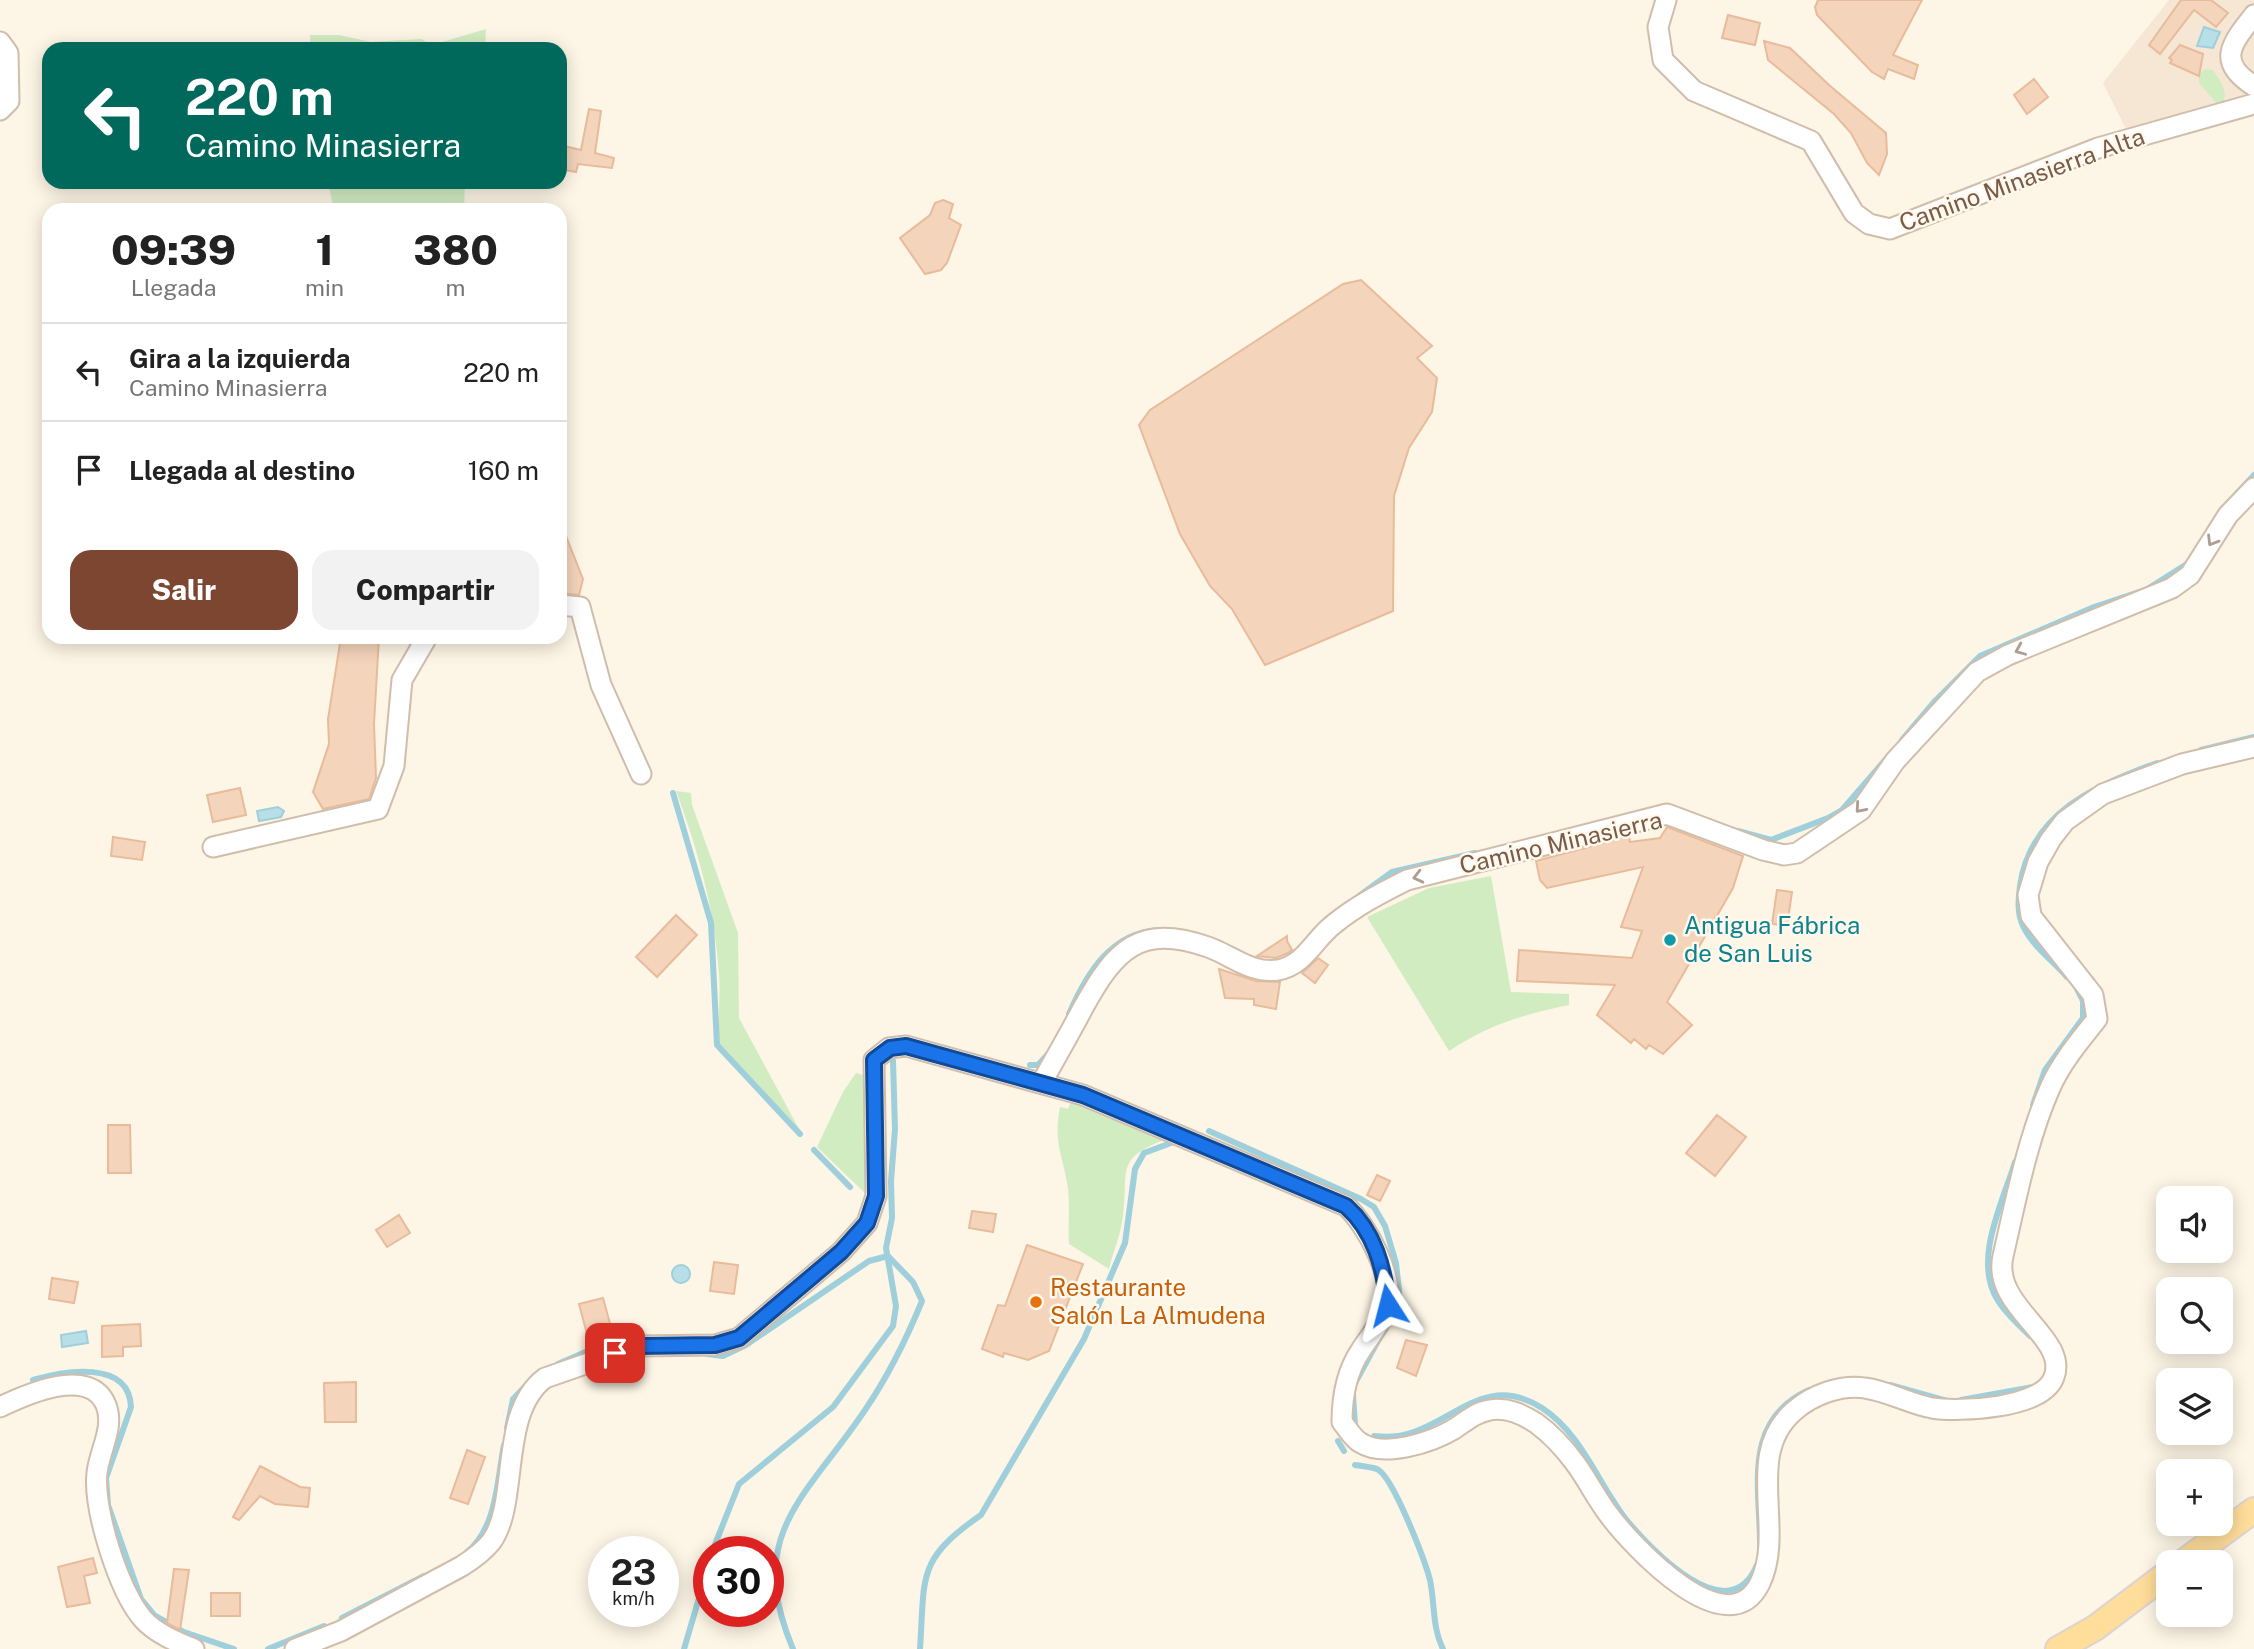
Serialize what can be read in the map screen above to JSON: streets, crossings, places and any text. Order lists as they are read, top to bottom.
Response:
{
  "streets": {
    "street": ["Camino Minasierra Alta", "Camino Minasierra"]
  },
  "one_way": ["Camino Minasierra"],
  "places": ["Antigua Fábrica de San Luis", "Restaurante Salón La Almudena"],
  "page": {
    "turn": ["220 m", "Camino Minasierra"],
    "eta": [
      "09:39",
      "Llegada",
      "1",
      "min",
      "380",
      "m"
    ],
    "list": [
      {
        "name": "Gira a la izquierda",
        "note": "Camino Minasierra",
        "value": "220 m"
      },
      {
        "name": "Llegada al destino",
        "value": "160 m"
      }
    ],
    "buttons": ["Salir", "Compartir"],
    "map_buttons": ["+", "−"],
    "speed": "23 km/h",
    "limit": "30"
  }
}
